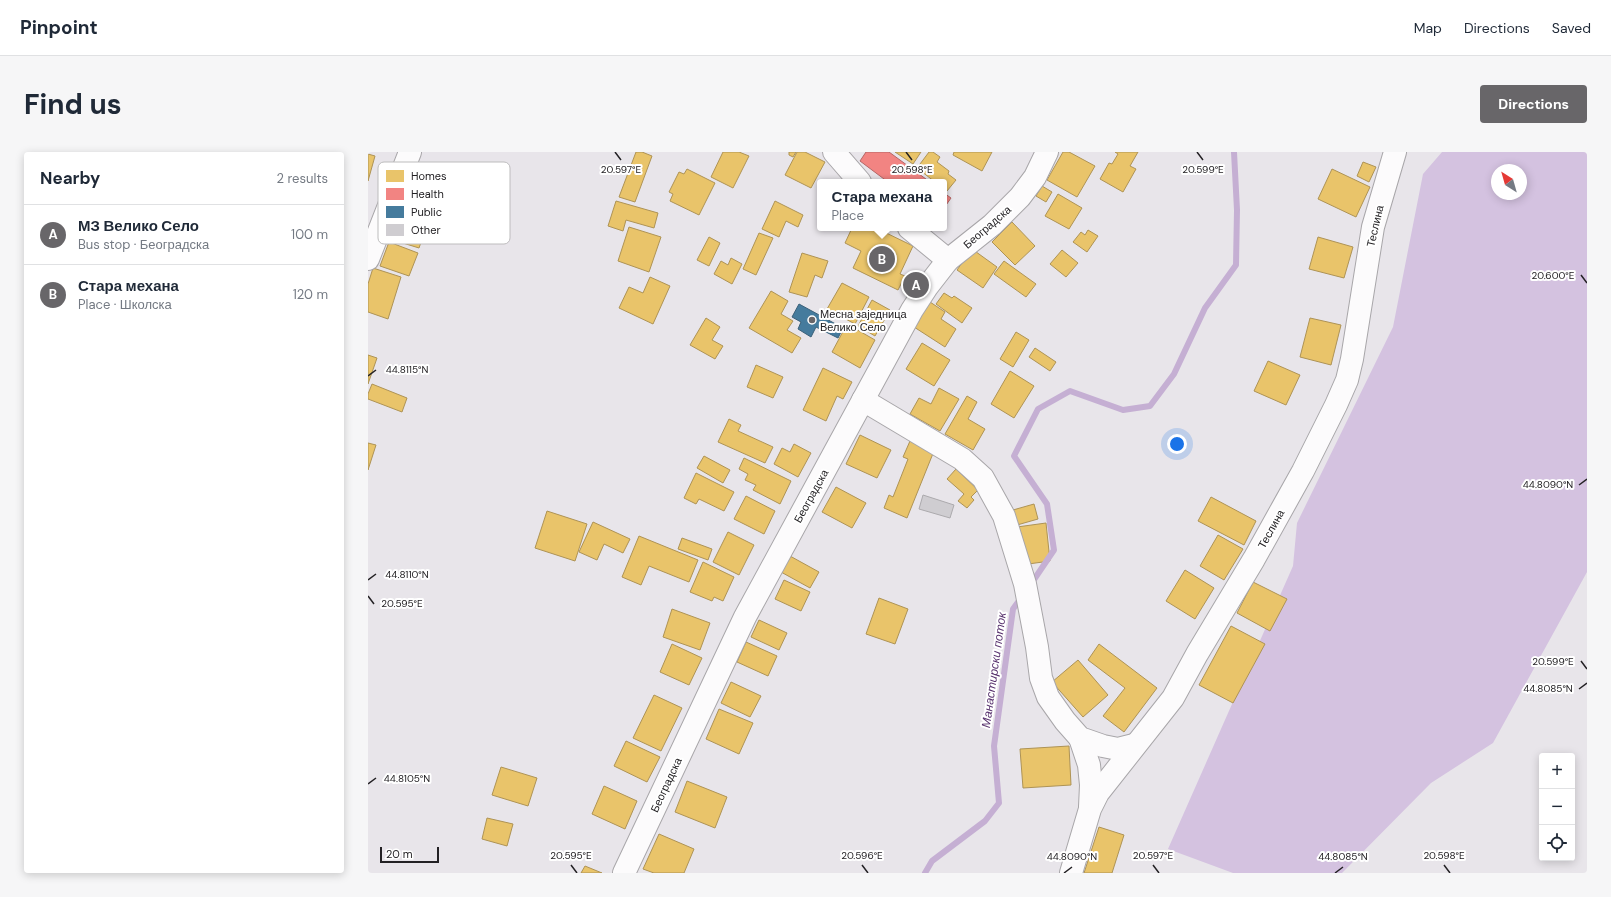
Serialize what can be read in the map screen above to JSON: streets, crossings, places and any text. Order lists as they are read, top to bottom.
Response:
{
  "streets": {
    "street": ["Теслина", "Београдска"]
  },
  "water": ["Манастирски поток"],
  "places": ["Месна заједница Велико Село"],
  "legend": [
    "Homes",
    "Health",
    "Public",
    "Other"
  ],
  "scale_bar": "20 m",
  "north": "top left",
  "page": {
    "header": "Pinpoint",
    "nav": ["Map", "Directions", "Saved"],
    "buttons": "Directions",
    "title": "Find us",
    "heading": ["Nearby", "2 results"],
    "popup": ["Стара механа", "Place"],
    "list": [
      {
        "mark": "A",
        "name": "МЗ Велико Село",
        "note": "Bus stop · Београдска",
        "value": "100 m"
      },
      {
        "mark": "B",
        "name": "Стара механа",
        "note": "Place · Школска",
        "value": "120 m"
      }
    ],
    "pins": ["B", "A"],
    "map_buttons": ["+", "−"],
    "scale": "20 m"
  },
  "coordinates": [
    "20.597°E",
    "20.598°E",
    "20.599°E",
    "20.600°E",
    "44.8115°N",
    "44.8090°N",
    "44.8110°N",
    "20.595°E",
    "44.8085°N",
    "44.8105°N",
    "20.596°E"
  ]
}
